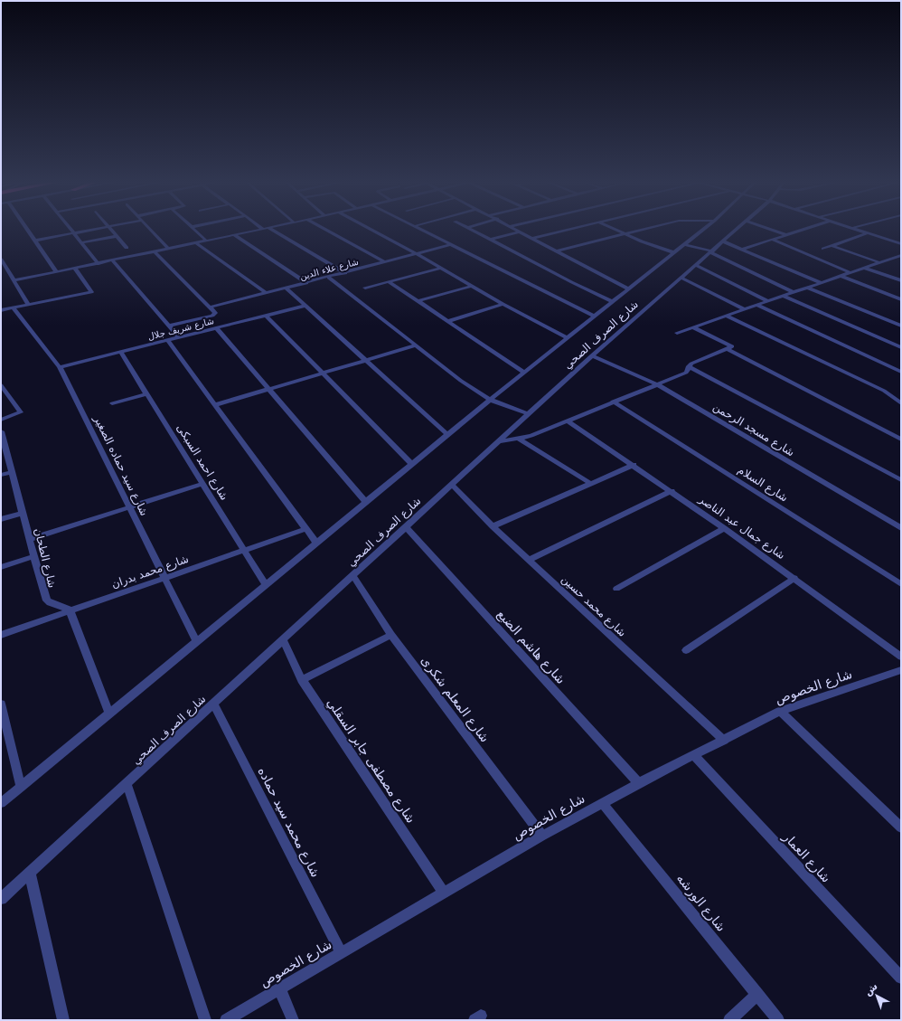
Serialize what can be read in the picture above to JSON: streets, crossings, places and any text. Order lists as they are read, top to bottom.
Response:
{
  "streets": {
    "street": [
      "شارع علاء الدين",
      "شارع شريف جلال",
      "شارع الصرف الصحي",
      "شارع مسجد الرحمن",
      "شارع احمد السبكى",
      "شارع سيد حماده الصغير",
      "شارع السلام",
      "شارع جمال عبد الناصر",
      "شارع الطحان",
      "شارع محمد بدران",
      "شارع محمد حسين",
      "شارع هاشم الضبع",
      "شارع الخصوص",
      "شارع المعلم شكرى",
      "شارع مصطفى جابر السقلي",
      "شارع محمد سيد حماده",
      "شارع العمار",
      "شارع الورشه"
    ]
  },
  "crossings": [
    ["شارع شريف جلال", "شارع احمد السبكى"],
    ["شارع شريف جلال", "شارع سيد حماده الصغير"],
    ["شارع الصرف الصحي", "شارع مسجد الرحمن"],
    ["شارع الصرف الصحي", "شارع احمد السبكى"],
    ["شارع الصرف الصحي", "شارع سيد حماده الصغير"],
    ["شارع الصرف الصحي", "شارع محمد حسين"],
    ["شارع الصرف الصحي", "شارع هاشم الضبع"],
    ["شارع الصرف الصحي", "شارع المعلم شكرى"],
    ["شارع الصرف الصحي", "شارع مصطفى جابر السقلي"],
    ["شارع الصرف الصحي", "شارع محمد سيد حماده"],
    ["شارع احمد السبكى", "شارع محمد بدران"],
    ["شارع سيد حماده الصغير", "شارع محمد بدران"],
    ["شارع الطحان", "شارع محمد بدران"],
    ["شارع محمد حسين", "شارع الخصوص"],
    ["شارع هاشم الضبع", "شارع الخصوص"],
    ["شارع الخصوص", "شارع المعلم شكرى"],
    ["شارع الخصوص", "شارع مصطفى جابر السقلي"],
    ["شارع الخصوص", "شارع محمد سيد حماده"],
    ["شارع الخصوص", "شارع العمار"],
    ["شارع الخصوص", "شارع الورشه"]
  ],
  "north": "top left"
}
